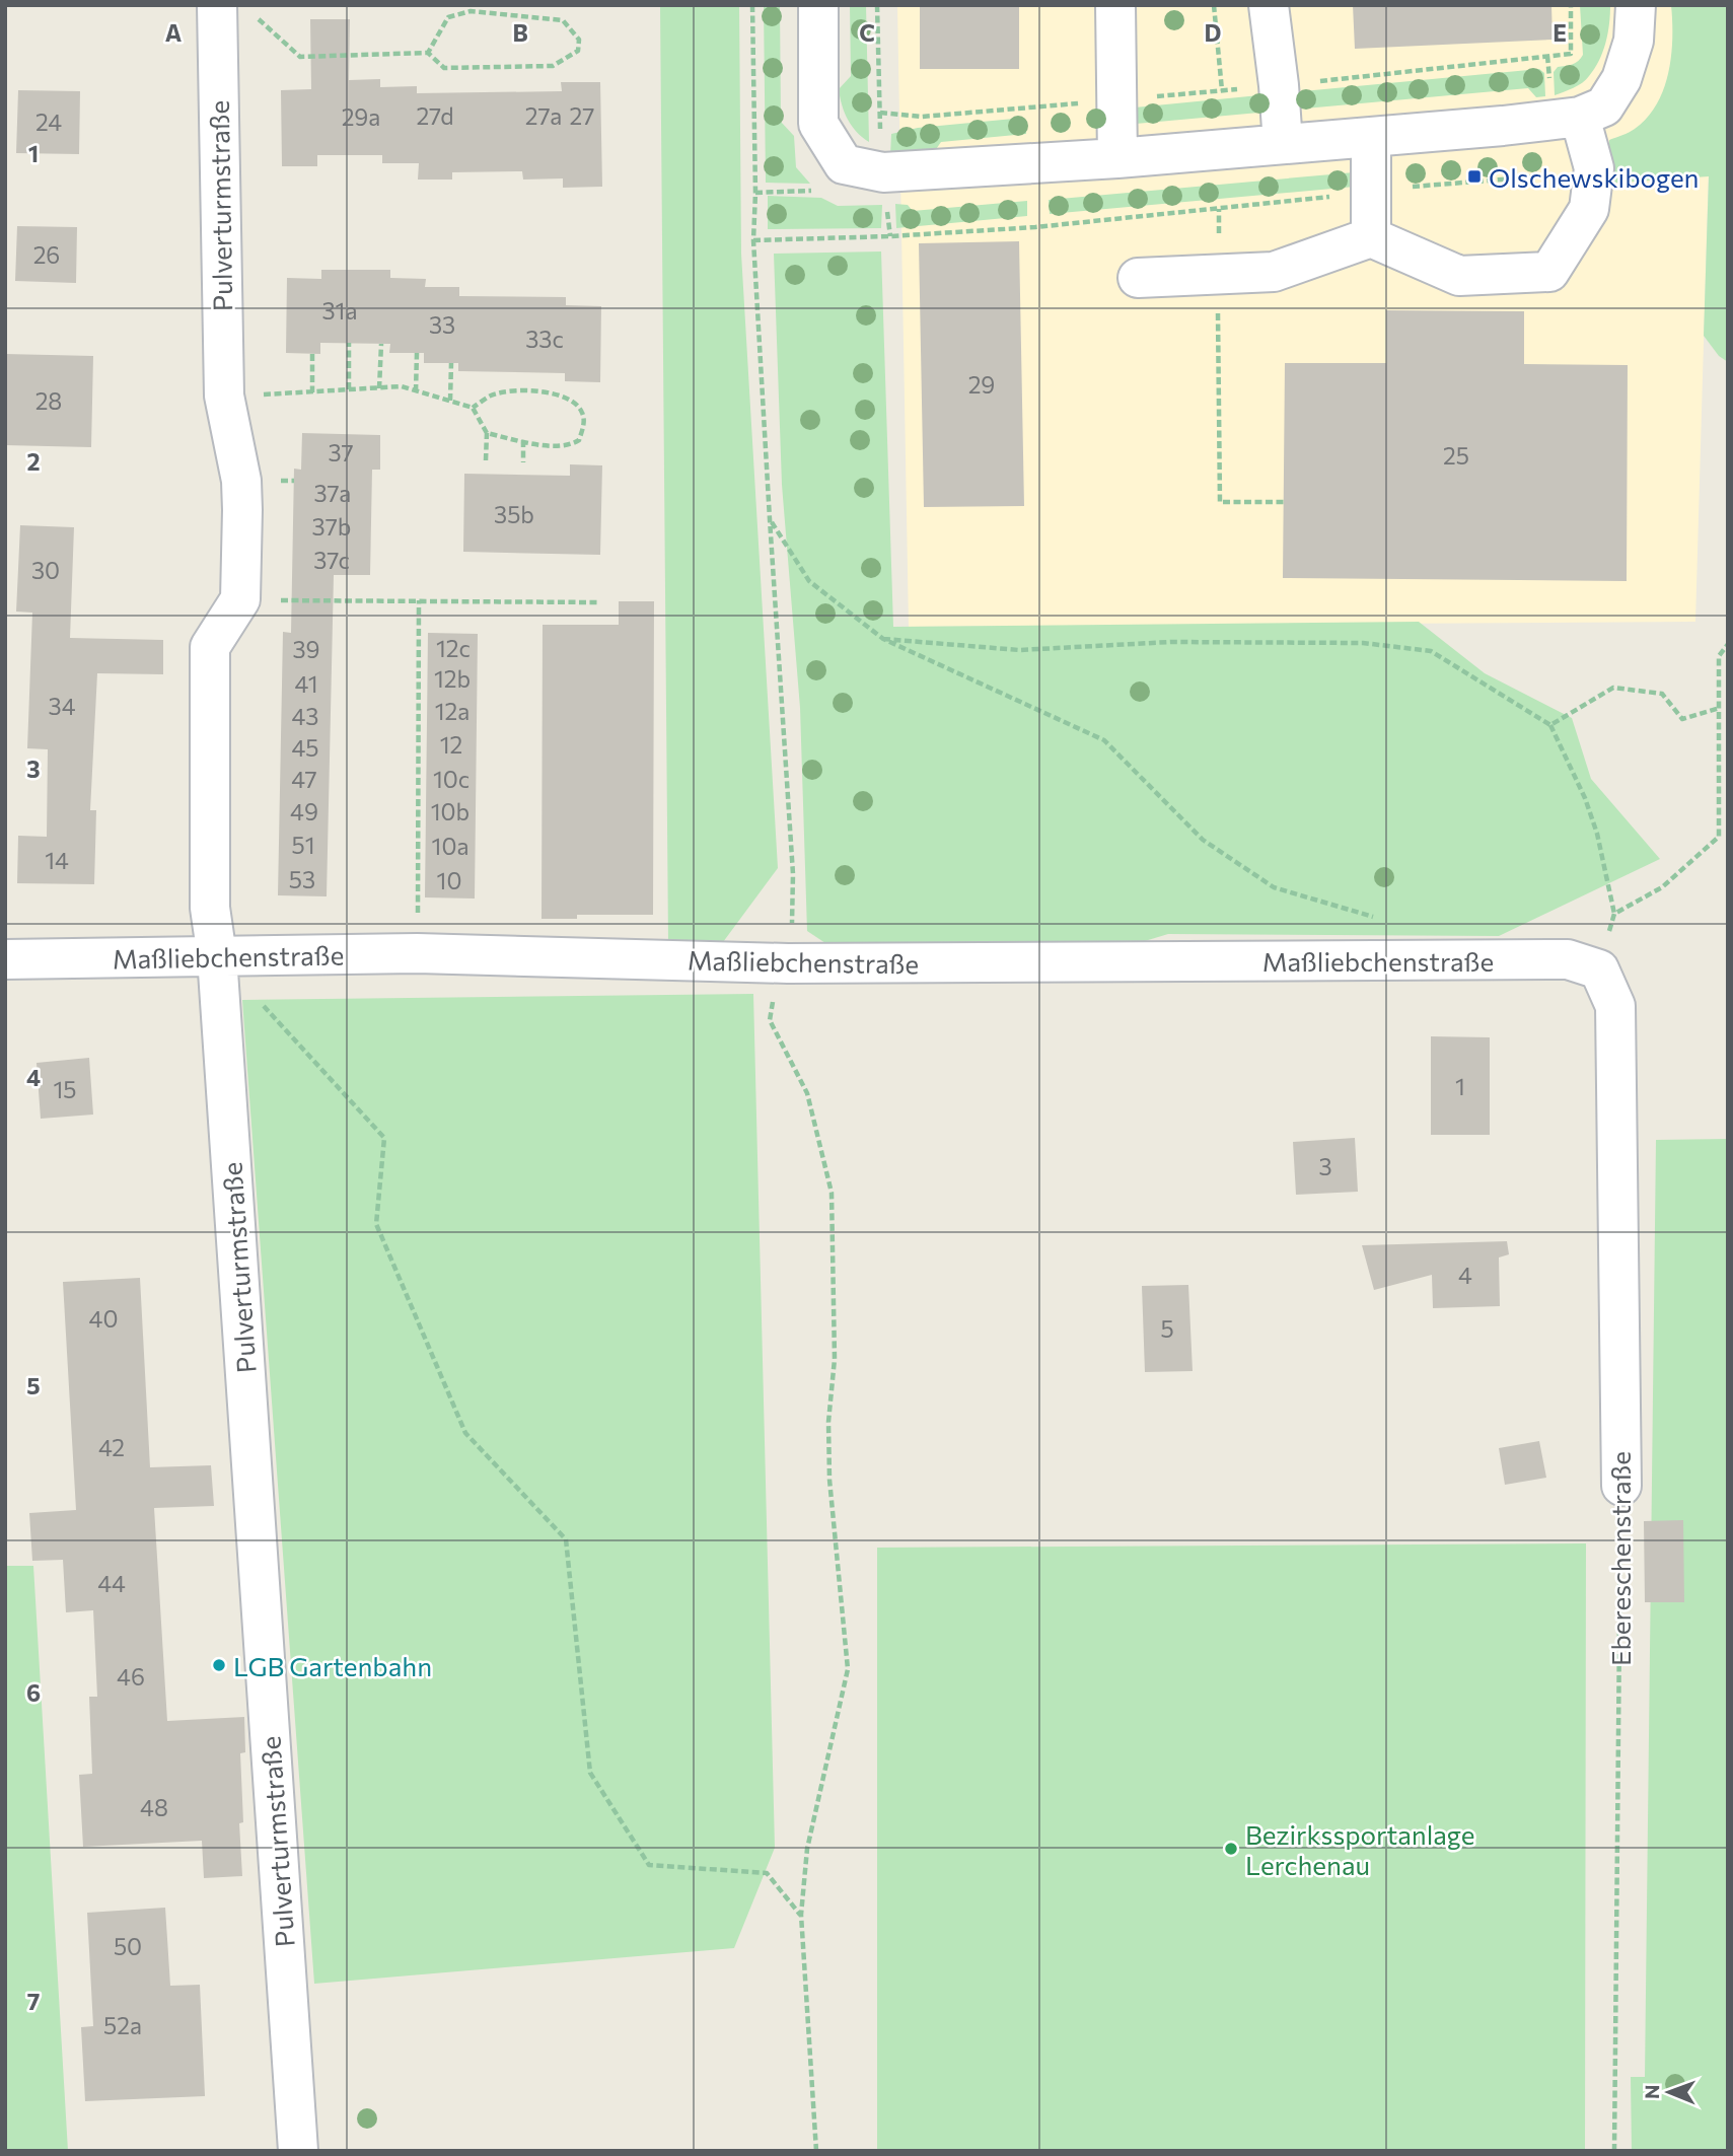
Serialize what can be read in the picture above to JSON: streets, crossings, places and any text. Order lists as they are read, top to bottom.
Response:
{
  "streets": {
    "street": ["Pulverturmstraße", "Maßliebchenstraße", "Ebereschenstraße"]
  },
  "crossings": [
    ["Pulverturmstraße", "Maßliebchenstraße"],
    ["Maßliebchenstraße", "Ebereschenstraße"]
  ],
  "places": {
    "transit": ["Olschewskibogen"],
    "other": ["LGB Gartenbahn", "Bezirkssportanlage Lerchenau"]
  },
  "house_numbers": [
    "27d",
    "27a",
    "27",
    "29a",
    "24",
    "26",
    "31a",
    "33",
    "33c",
    "29",
    "28",
    "37",
    "25",
    "37a",
    "35b",
    "37b",
    "37c",
    "30",
    "12c",
    "39",
    "12b",
    "41",
    "34",
    "12a",
    "43",
    "12",
    "45",
    "47",
    "10c",
    "49",
    "10b",
    "51",
    "10a",
    "14",
    "53",
    "10",
    "1",
    "15",
    "3",
    "4",
    "40",
    "5",
    "42",
    "44",
    "46",
    "48",
    "50",
    "52a"
  ],
  "north": "left",
  "grid": {
    "columns": [
      "A",
      "B",
      "C",
      "D",
      "E"
    ],
    "rows": [
      "1",
      "2",
      "3",
      "4",
      "5",
      "6",
      "7"
    ]
  }
}
